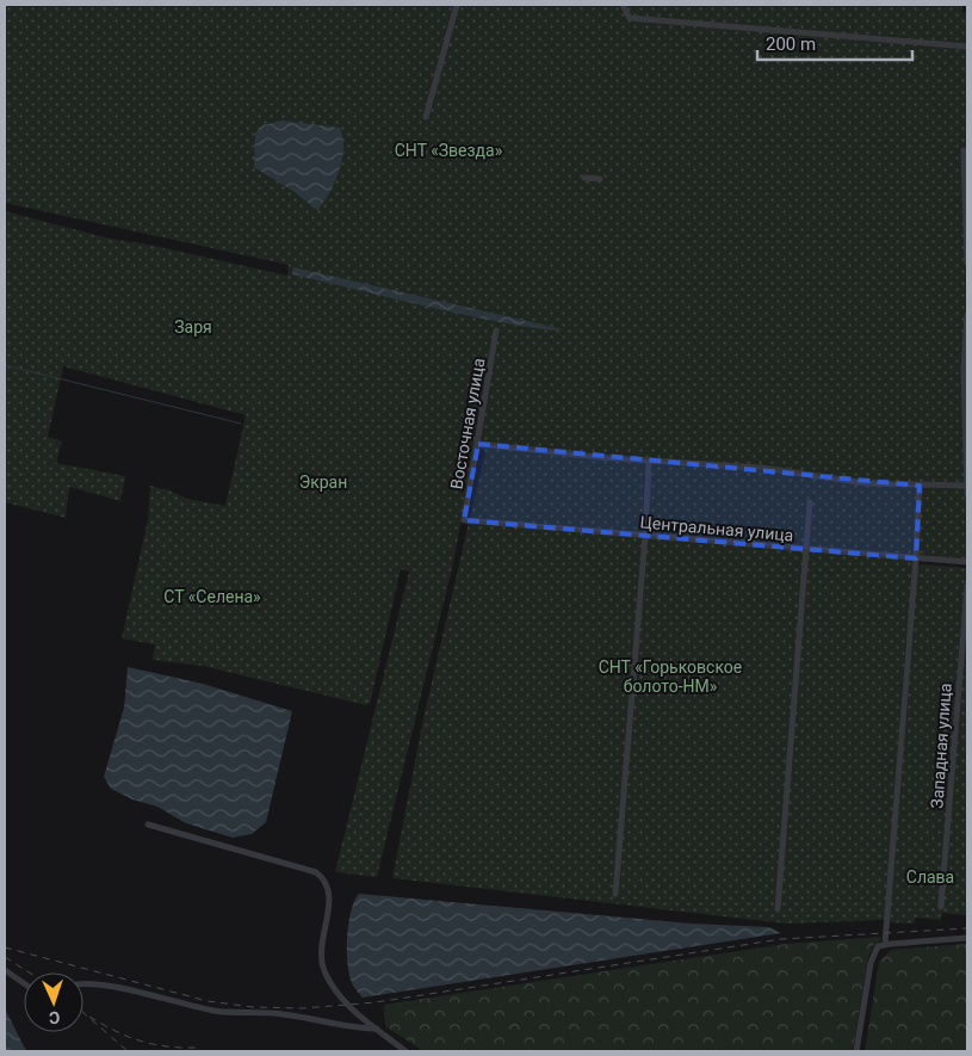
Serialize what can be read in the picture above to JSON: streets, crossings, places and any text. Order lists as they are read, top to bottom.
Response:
{
  "streets": {
    "street": ["Восточная улица", "Центральная улица", "Западная улица"]
  },
  "crossings": [
    ["Восточная улица", "Центральная улица"]
  ],
  "parks": [
    "СНТ «Звезда»",
    "Заря",
    "Экран",
    "СТ «Селена»",
    "СНТ «Горьковское болото-НМ»",
    "Слава"
  ],
  "scale_bar": "200 m",
  "north": "bottom"
}
